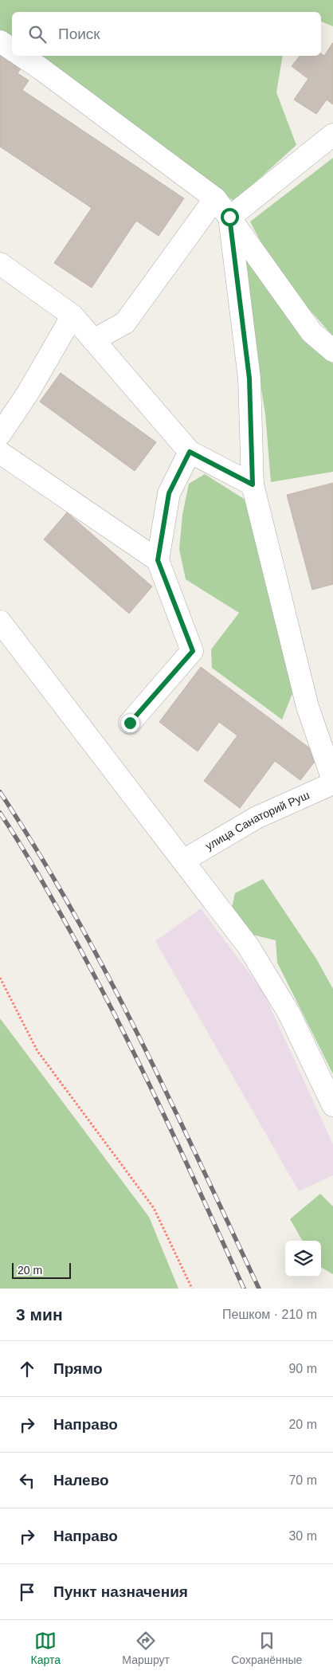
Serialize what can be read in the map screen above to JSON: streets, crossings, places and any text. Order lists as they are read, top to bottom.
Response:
{
  "streets": {
    "street": ["улица Санаторий Руш"]
  },
  "scale_bar": "20 m",
  "page": {
    "search": "Поиск",
    "scale": "20 m",
    "heading": ["3 мин", "Пешком · 210 m"],
    "list": [
      ["Прямо", "90 m"],
      ["Направо", "20 m"],
      ["Налево", "70 m"],
      ["Направо", "30 m"],
      "Пункт назначения"
    ],
    "nav": ["Карта", "Маршрут", "Сохранённые"]
  }
}
